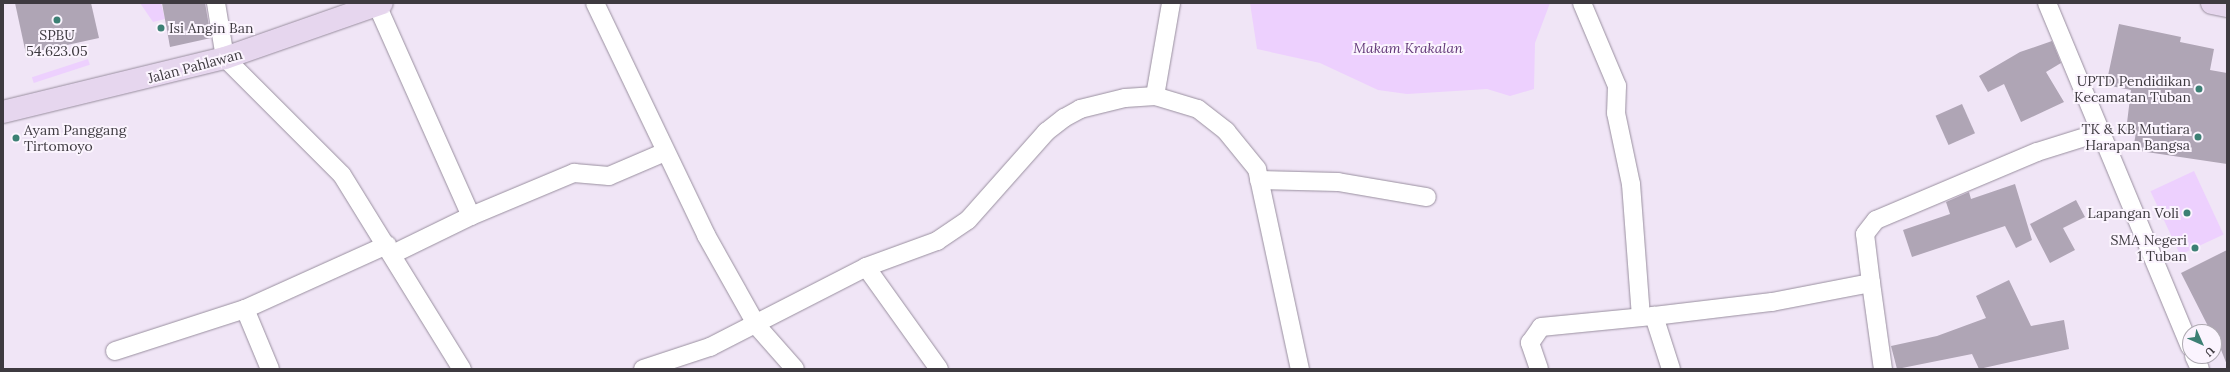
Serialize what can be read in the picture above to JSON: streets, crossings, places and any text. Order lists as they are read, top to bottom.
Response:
{
  "streets": {
    "main road": ["Jalan Pahlawan"]
  },
  "parks": ["Makam Krakalan"],
  "places": [
    "SPBU 54.623.05",
    "Isi Angin Ban",
    "UPTD Pendidikan Kecamatan Tuban",
    "TK & KB Mutiara Harapan Bangsa",
    "Ayam Panggang Tirtomoyo",
    "Lapangan Voli",
    "SMA Negeri 1 Tuban"
  ],
  "north": "bottom right"
}
